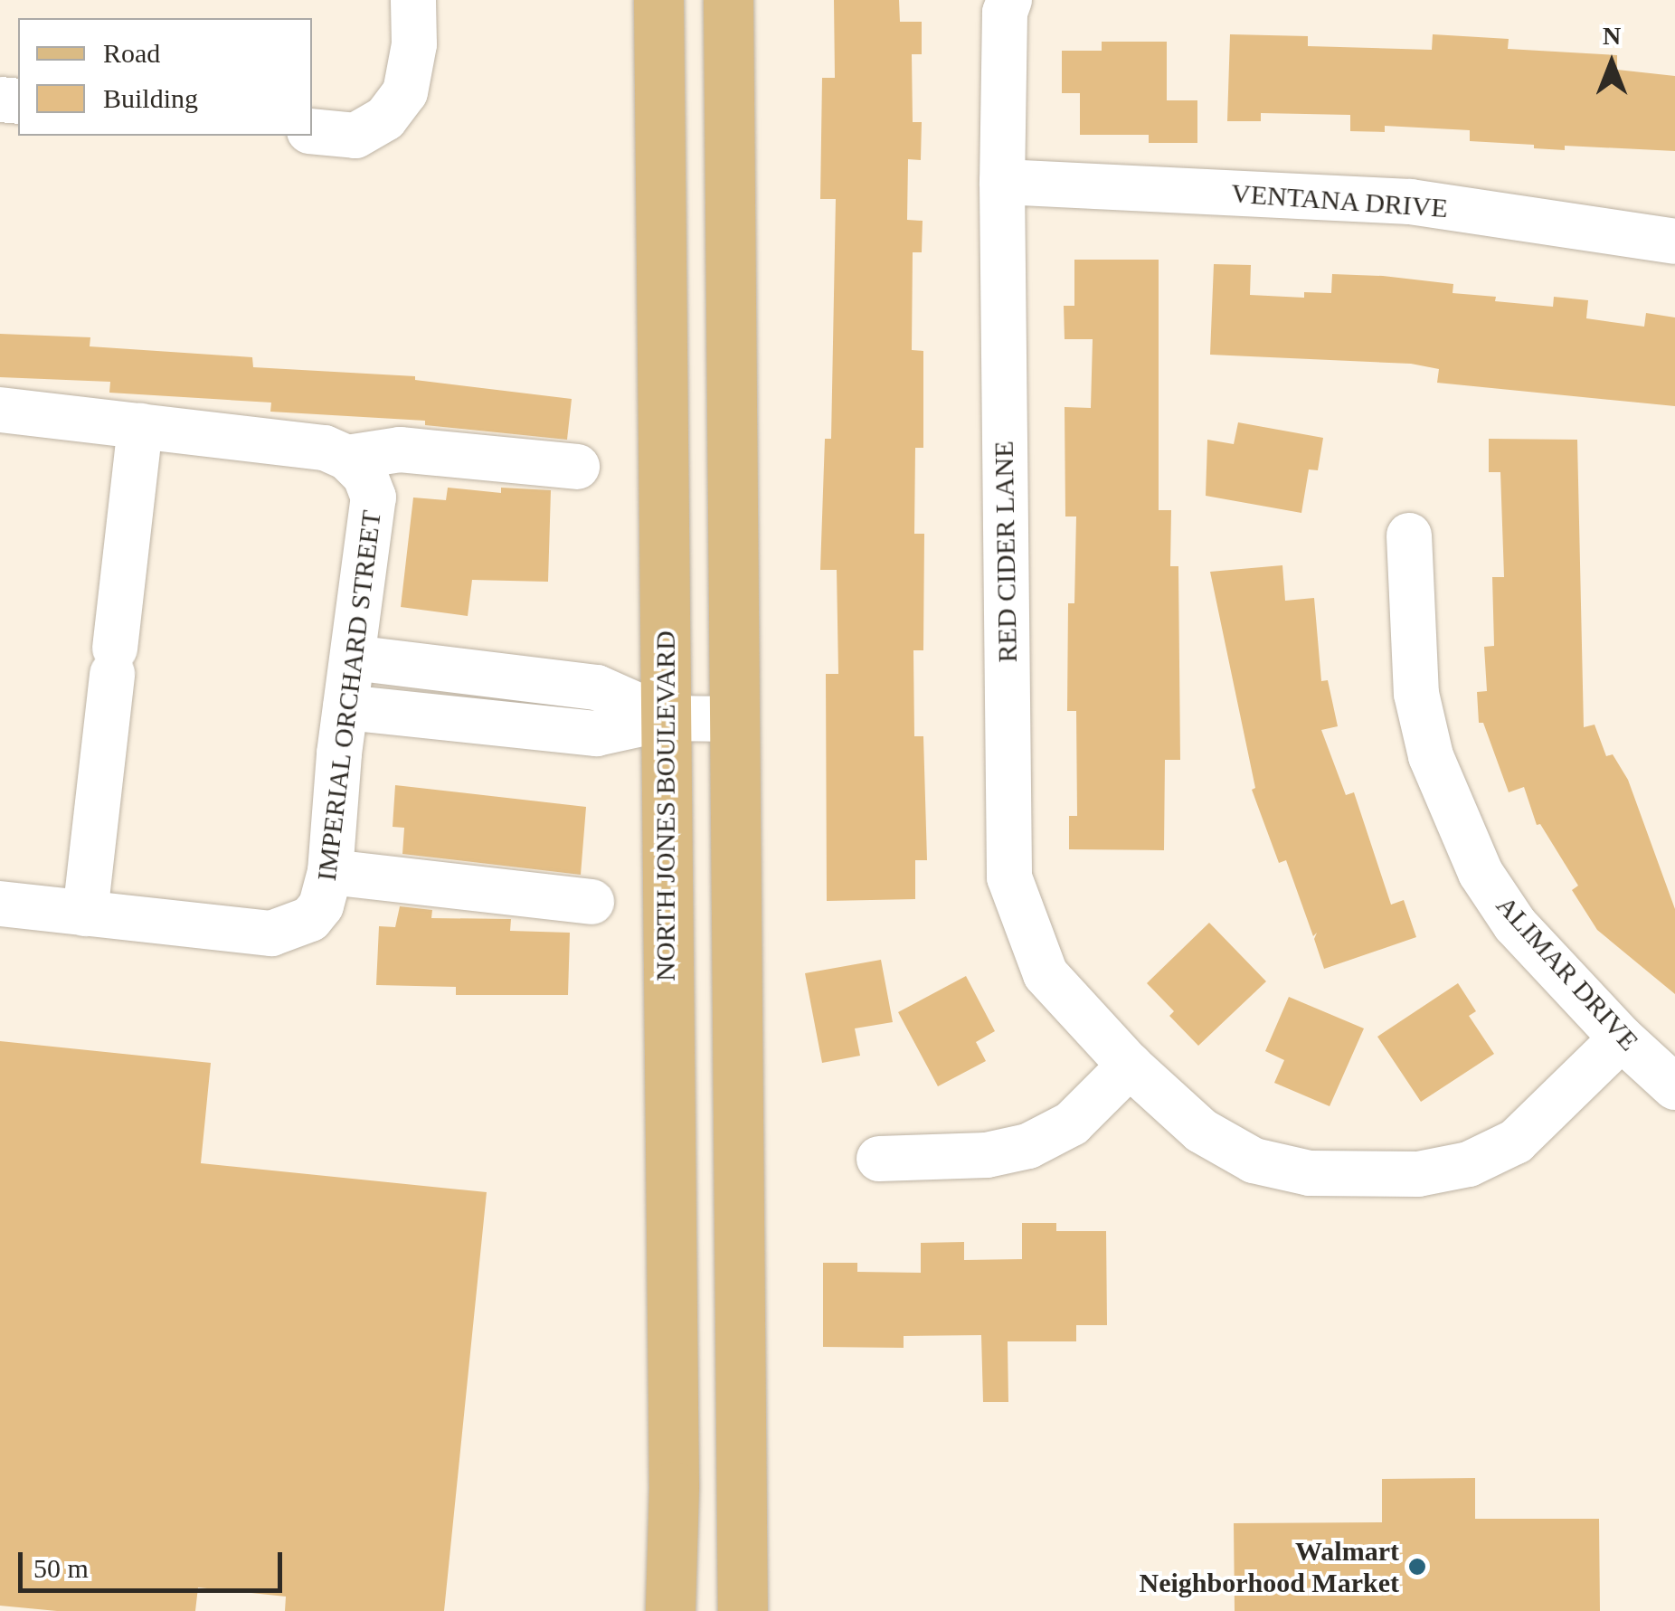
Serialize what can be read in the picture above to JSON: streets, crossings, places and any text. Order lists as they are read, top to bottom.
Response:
{
  "streets": {
    "main road": ["NORTH JONES BOULEVARD"],
    "street": [
      "VENTANA DRIVE",
      "RED CIDER LANE",
      "IMPERIAL ORCHARD STREET",
      "ALIMAR DRIVE"
    ]
  },
  "crossings": [
    ["VENTANA DRIVE", "RED CIDER LANE"],
    ["RED CIDER LANE", "ALIMAR DRIVE"]
  ],
  "places": ["Walmart Neighborhood Market"],
  "legend": ["Road", "Building"],
  "scale_bar": "50 m",
  "north": "top"
}
